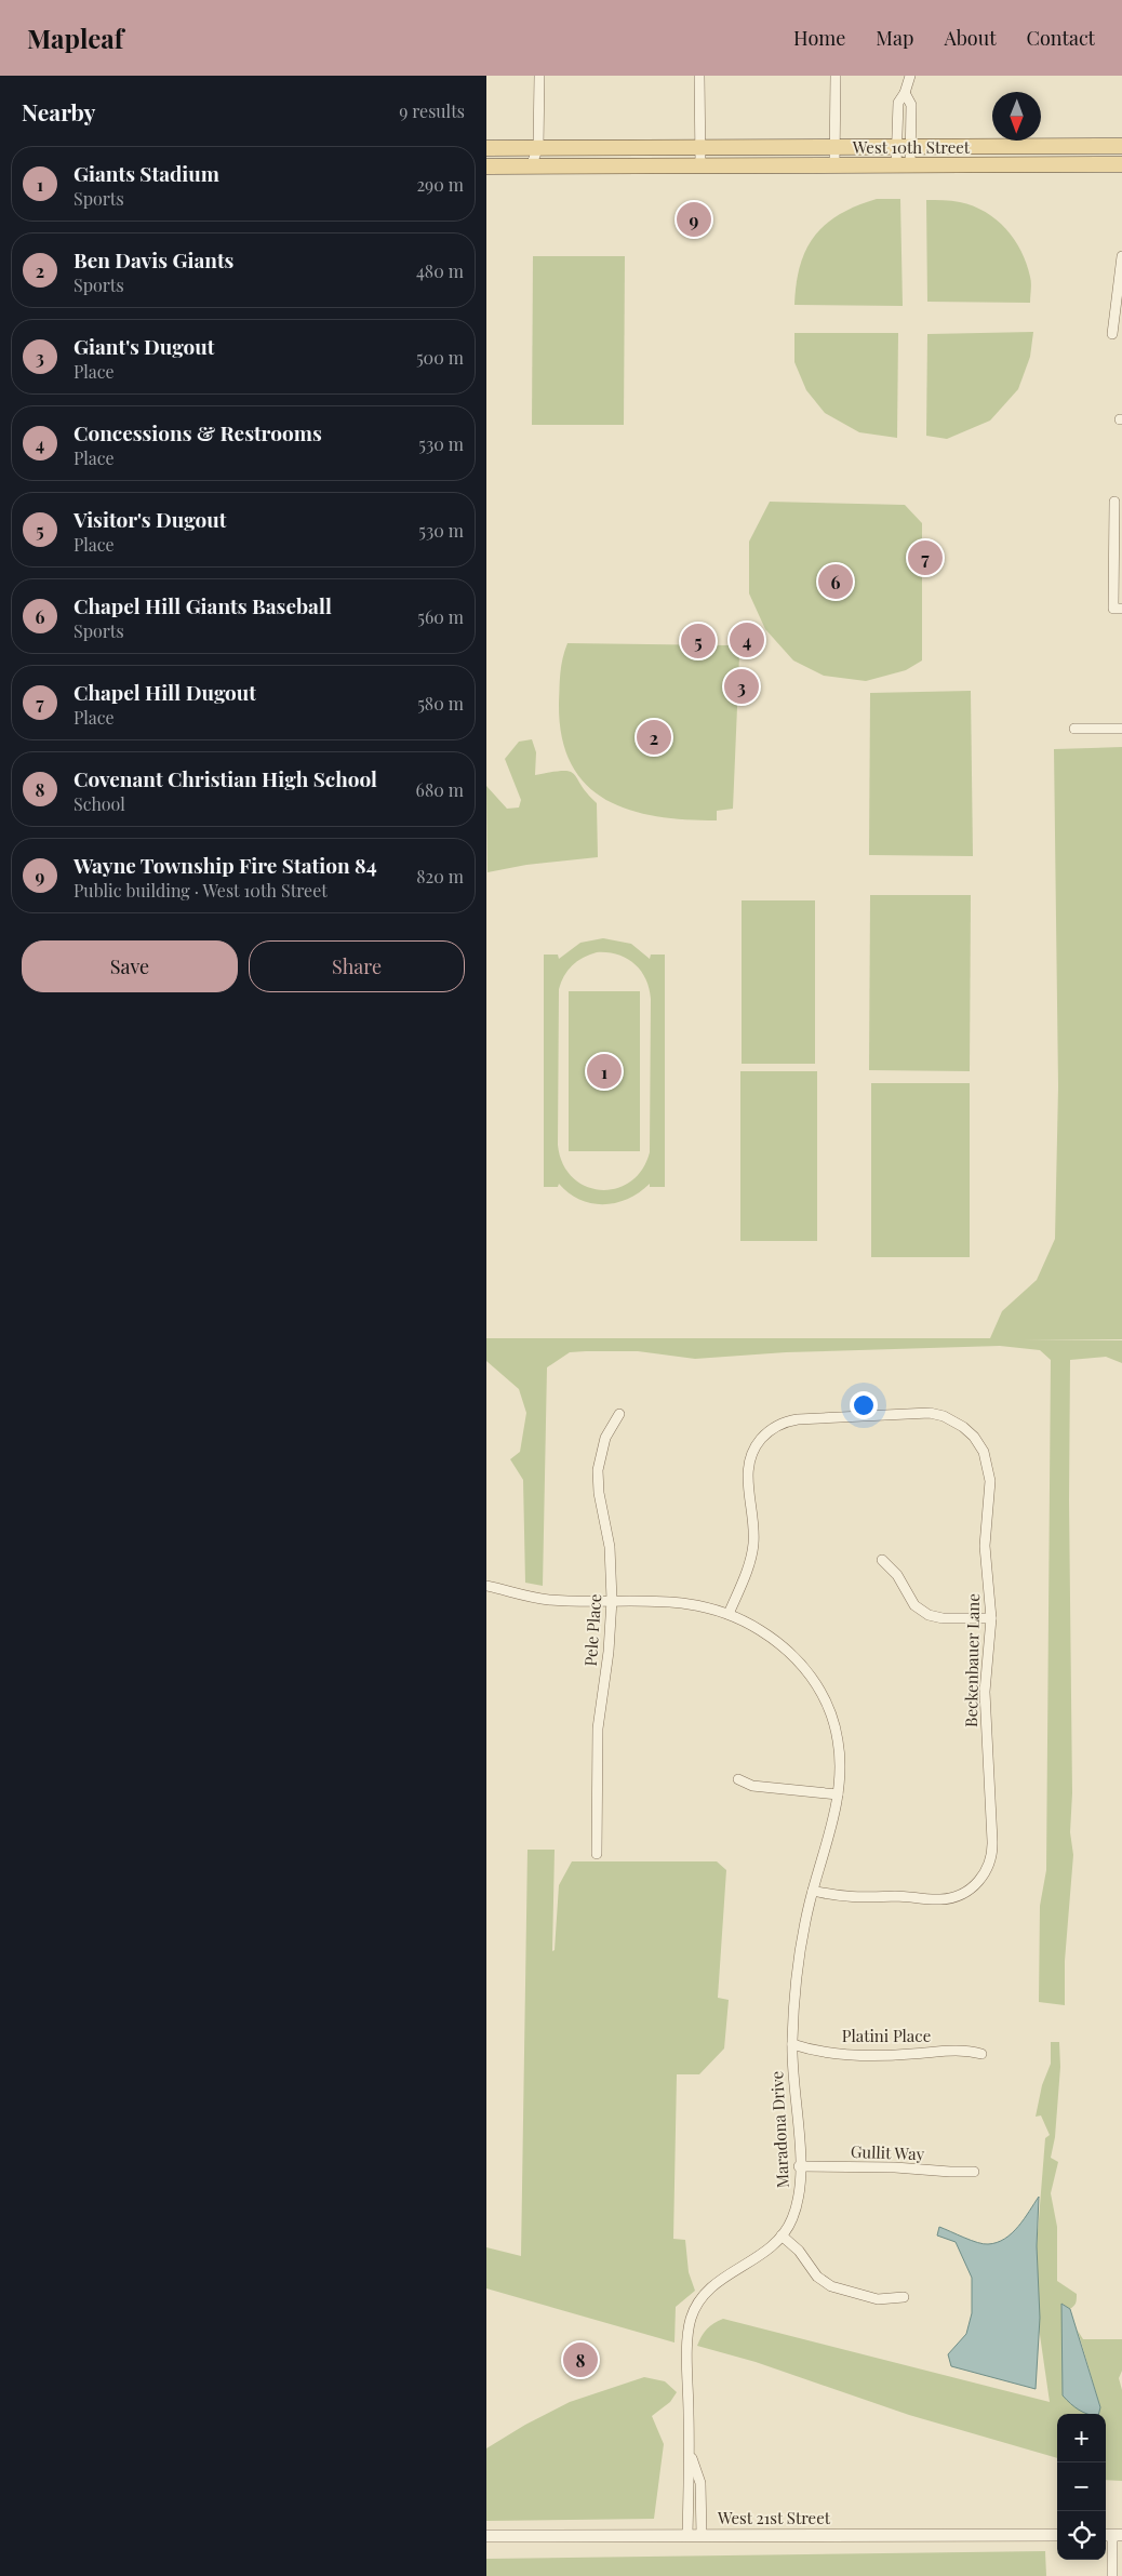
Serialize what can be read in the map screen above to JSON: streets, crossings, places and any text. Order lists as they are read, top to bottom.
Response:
{
  "streets": {
    "main road": ["West 10th Street"],
    "street": [
      "Pele Place",
      "Beckenbauer Lane",
      "Platini Place",
      "Maradona Drive",
      "Gullit Way",
      "West 21st Street"
    ]
  },
  "crossings": [
    ["Pele Place", "Maradona Drive"],
    ["Beckenbauer Lane", "Maradona Drive"],
    ["Platini Place", "Maradona Drive"],
    ["Maradona Drive", "Gullit Way"],
    ["Maradona Drive", "West 21st Street"]
  ],
  "north": "bottom",
  "page": {
    "header": "Mapleaf",
    "nav": [
      "Home",
      "Map",
      "About",
      "Contact"
    ],
    "heading": ["Nearby", "9 results"],
    "list": [
      {
        "mark": "1",
        "name": "Giants Stadium",
        "note": "Sports",
        "value": "290 m"
      },
      {
        "mark": "2",
        "name": "Ben Davis Giants",
        "note": "Sports",
        "value": "480 m"
      },
      {
        "mark": "3",
        "name": "Giant's Dugout",
        "note": "Place",
        "value": "500 m"
      },
      {
        "mark": "4",
        "name": "Concessions & Restrooms",
        "note": "Place",
        "value": "530 m"
      },
      {
        "mark": "5",
        "name": "Visitor's Dugout",
        "note": "Place",
        "value": "530 m"
      },
      {
        "mark": "6",
        "name": "Chapel Hill Giants Baseball",
        "note": "Sports",
        "value": "560 m"
      },
      {
        "mark": "7",
        "name": "Chapel Hill Dugout",
        "note": "Place",
        "value": "580 m"
      },
      {
        "mark": "8",
        "name": "Covenant Christian High School",
        "note": "School",
        "value": "680 m"
      },
      {
        "mark": "9",
        "name": "Wayne Township Fire Station 84",
        "note": "Public building · West 10th Street",
        "value": "820 m"
      }
    ],
    "pins": [
      "9",
      "7",
      "6",
      "4",
      "5",
      "3",
      "2",
      "1",
      "8"
    ],
    "buttons": ["Save", "Share"],
    "map_buttons": ["+", "−"]
  }
}
